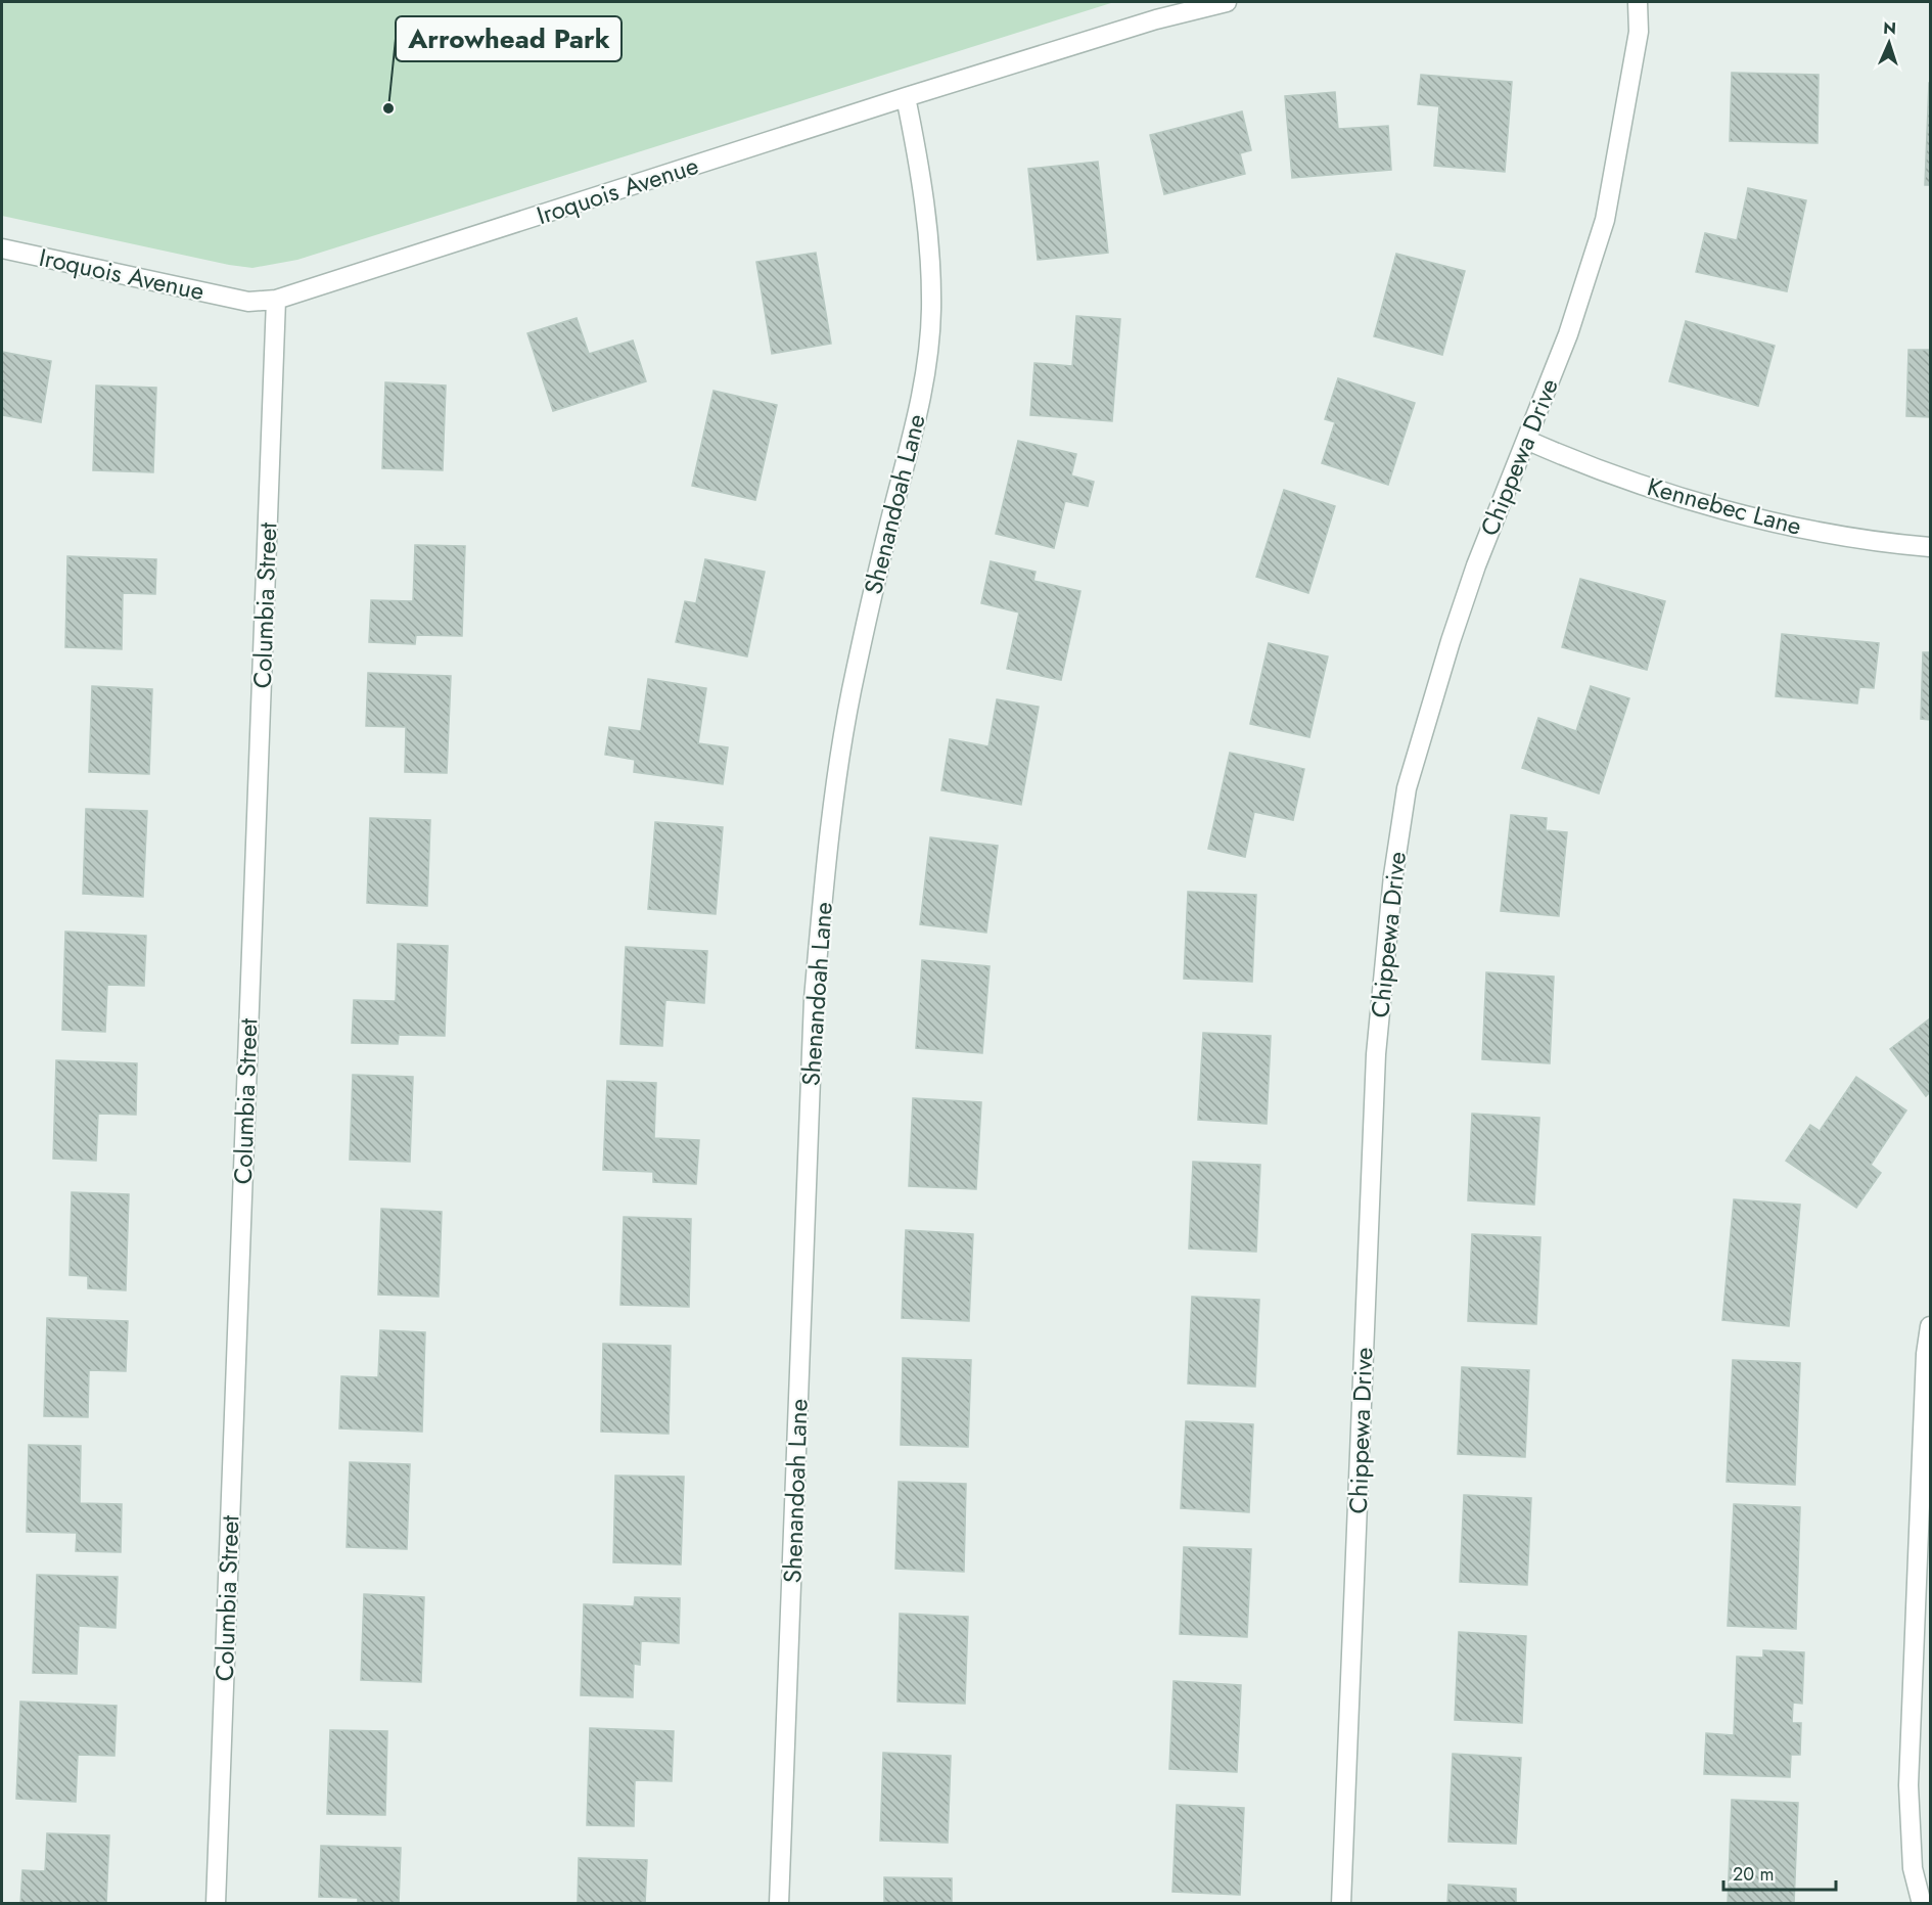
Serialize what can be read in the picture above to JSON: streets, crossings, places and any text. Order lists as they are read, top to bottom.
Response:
{
  "streets": {
    "street": [
      "Iroquois Avenue",
      "Chippewa Drive",
      "Shenandoah Lane",
      "Kennebec Lane",
      "Columbia Street"
    ]
  },
  "crossings": [
    ["Iroquois Avenue", "Shenandoah Lane"],
    ["Iroquois Avenue", "Columbia Street"],
    ["Chippewa Drive", "Kennebec Lane"]
  ],
  "places": ["Arrowhead Park"],
  "scale_bar": "20 m",
  "north": "top"
}
